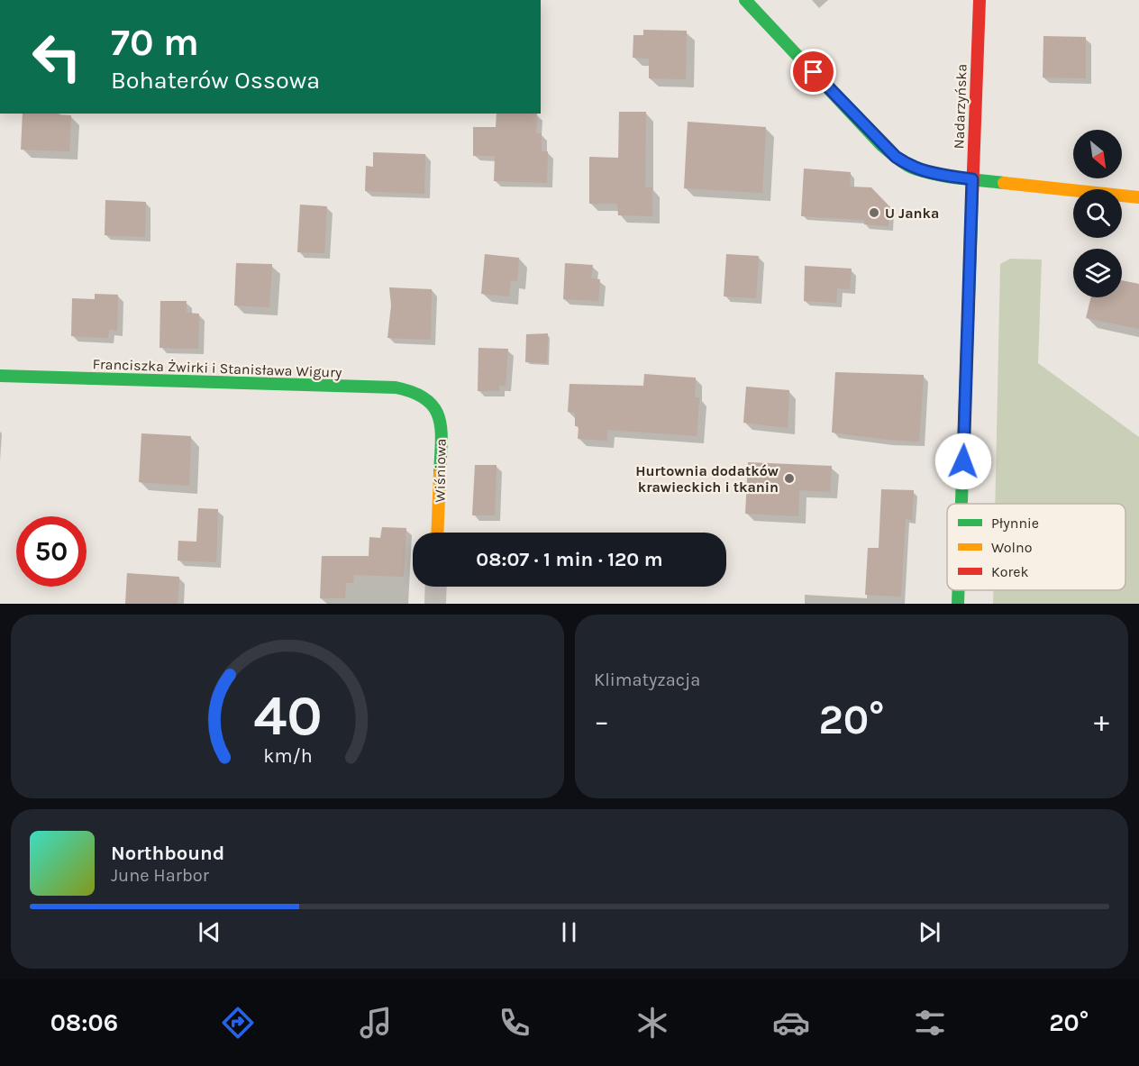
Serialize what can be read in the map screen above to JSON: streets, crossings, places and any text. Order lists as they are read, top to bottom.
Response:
{
  "streets": {
    "street": ["Nadarzyńska", "Franciszka Żwirki i Stanisława Wigury", "Wiśniowa"]
  },
  "crossings": [
    ["Franciszka Żwirki i Stanisława Wigury", "Wiśniowa"]
  ],
  "places": ["U Janka", "Hurtownia dodatków krawieckich i tkanin"],
  "legend": ["Płynnie", "Wolno", "Korek"],
  "north": "bottom right",
  "page": {
    "turn": ["70 m", "Bohaterów Ossowa"],
    "limit": "50",
    "trip": "08:07 · 1 min · 120 m",
    "tile": "Klimatyzacja",
    "heat": ["−", "20°", "+"],
    "song": ["Northbound", "June Harbor"],
    "tabs": ["08:06", "20°"],
    "gauge": ["40", "km/h"]
  }
}
